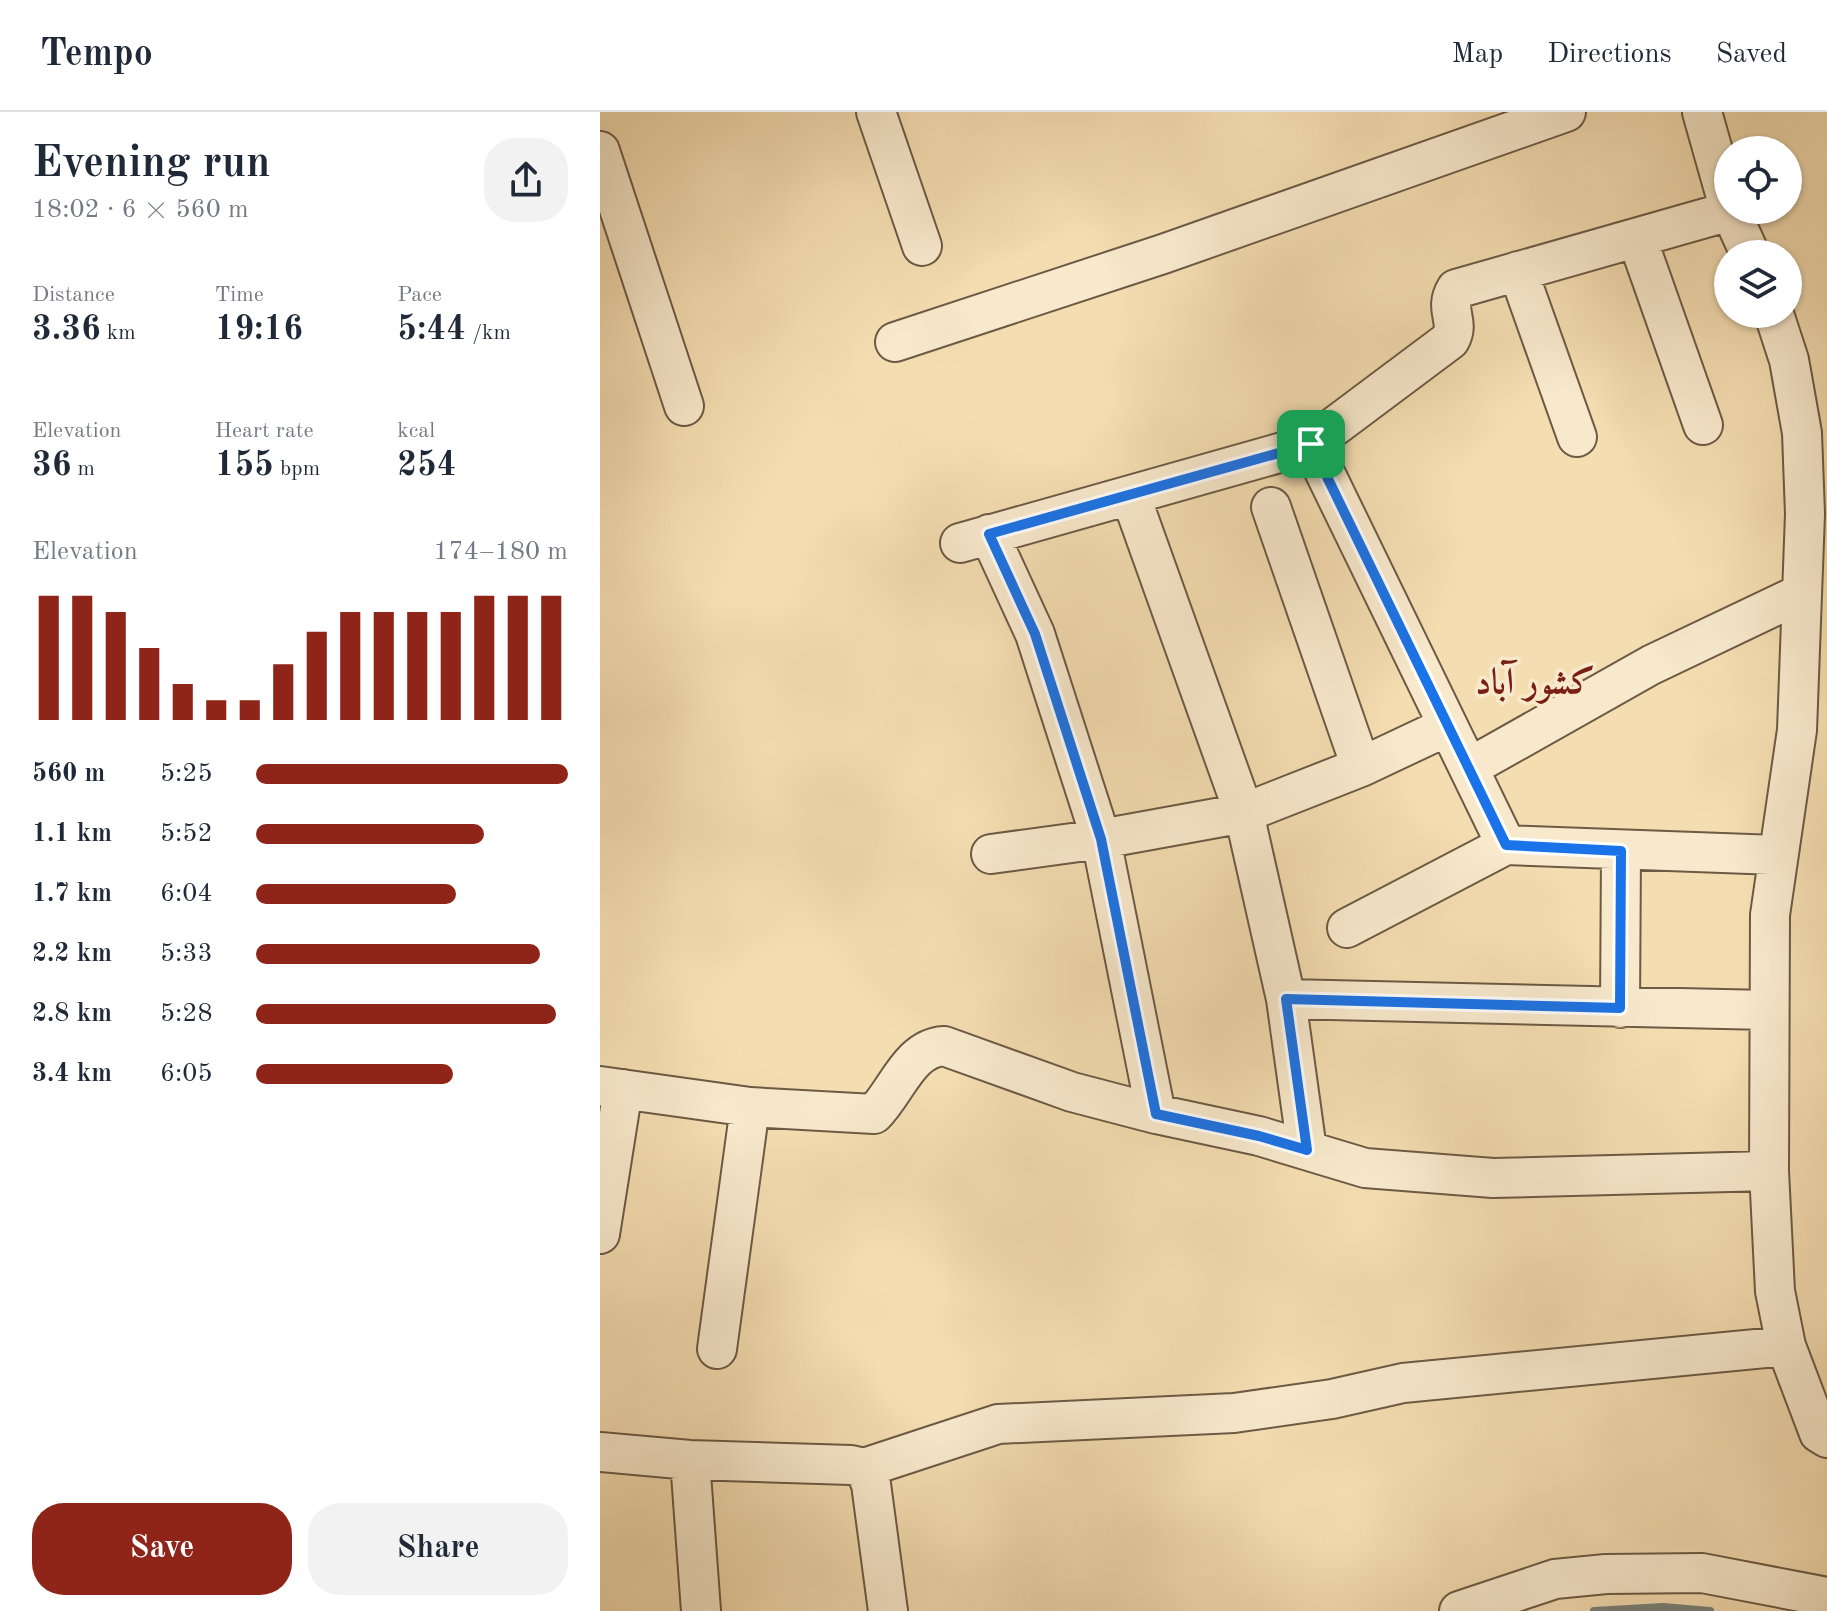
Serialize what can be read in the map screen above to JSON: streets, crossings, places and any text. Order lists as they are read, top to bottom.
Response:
{
  "districts": ["کشور آباد"],
  "page": {
    "header": "Tempo",
    "nav": ["Map", "Directions", "Saved"],
    "heading": ["Evening run", "18:02 · 6 × 560 m"],
    "stats": [
      ["Distance", "3.36 km"],
      ["Time", "19:16"],
      ["Pace", "5:44 /km"],
      ["Elevation", "36 m"],
      ["Heart rate", "155 bpm"],
      ["kcal", "254"]
    ],
    "chart": ["Elevation", "174–180 m"],
    "list": [
      {
        "name": "560 m",
        "note": "5:25"
      },
      {
        "name": "1.1 km",
        "note": "5:52"
      },
      {
        "name": "1.7 km",
        "note": "6:04"
      },
      {
        "name": "2.2 km",
        "note": "5:33"
      },
      {
        "name": "2.8 km",
        "note": "5:28"
      },
      {
        "name": "3.4 km",
        "note": "6:05"
      }
    ],
    "buttons": ["Save", "Share"]
  }
}
